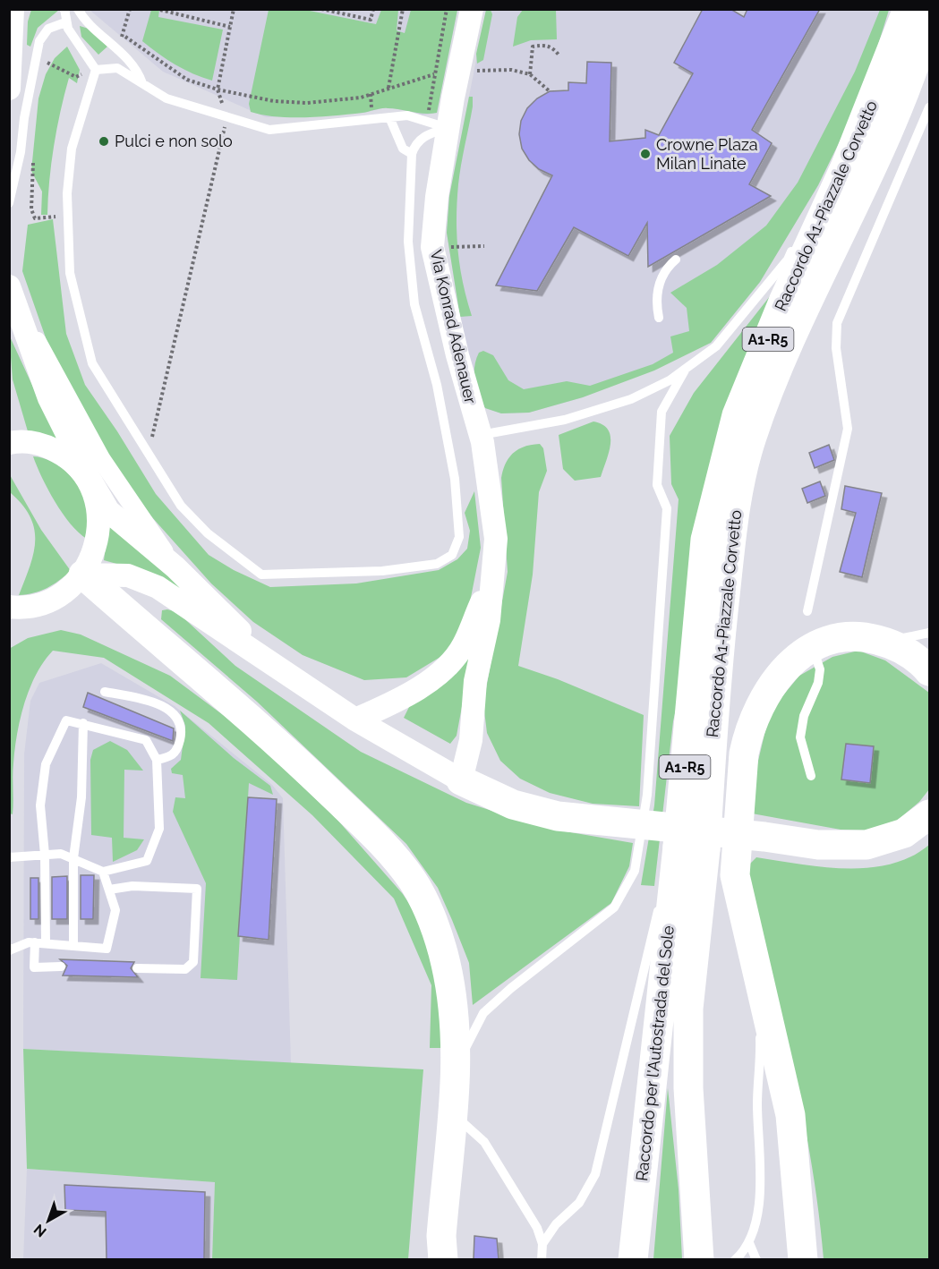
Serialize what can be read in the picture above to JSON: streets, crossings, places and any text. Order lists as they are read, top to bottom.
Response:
{
  "streets": {
    "highway": ["Raccordo A1-Piazzale Corvetto", "A1-R5", "Raccordo per l'Autostrada del Sole"],
    "street": ["Via Konrad Adenauer"]
  },
  "crossings": [
    ["Raccordo A1-Piazzale Corvetto", "Raccordo per l'Autostrada del Sole"]
  ],
  "places": ["Pulci e non solo", "Crowne Plaza Milan Linate"],
  "north": "bottom left"
}
